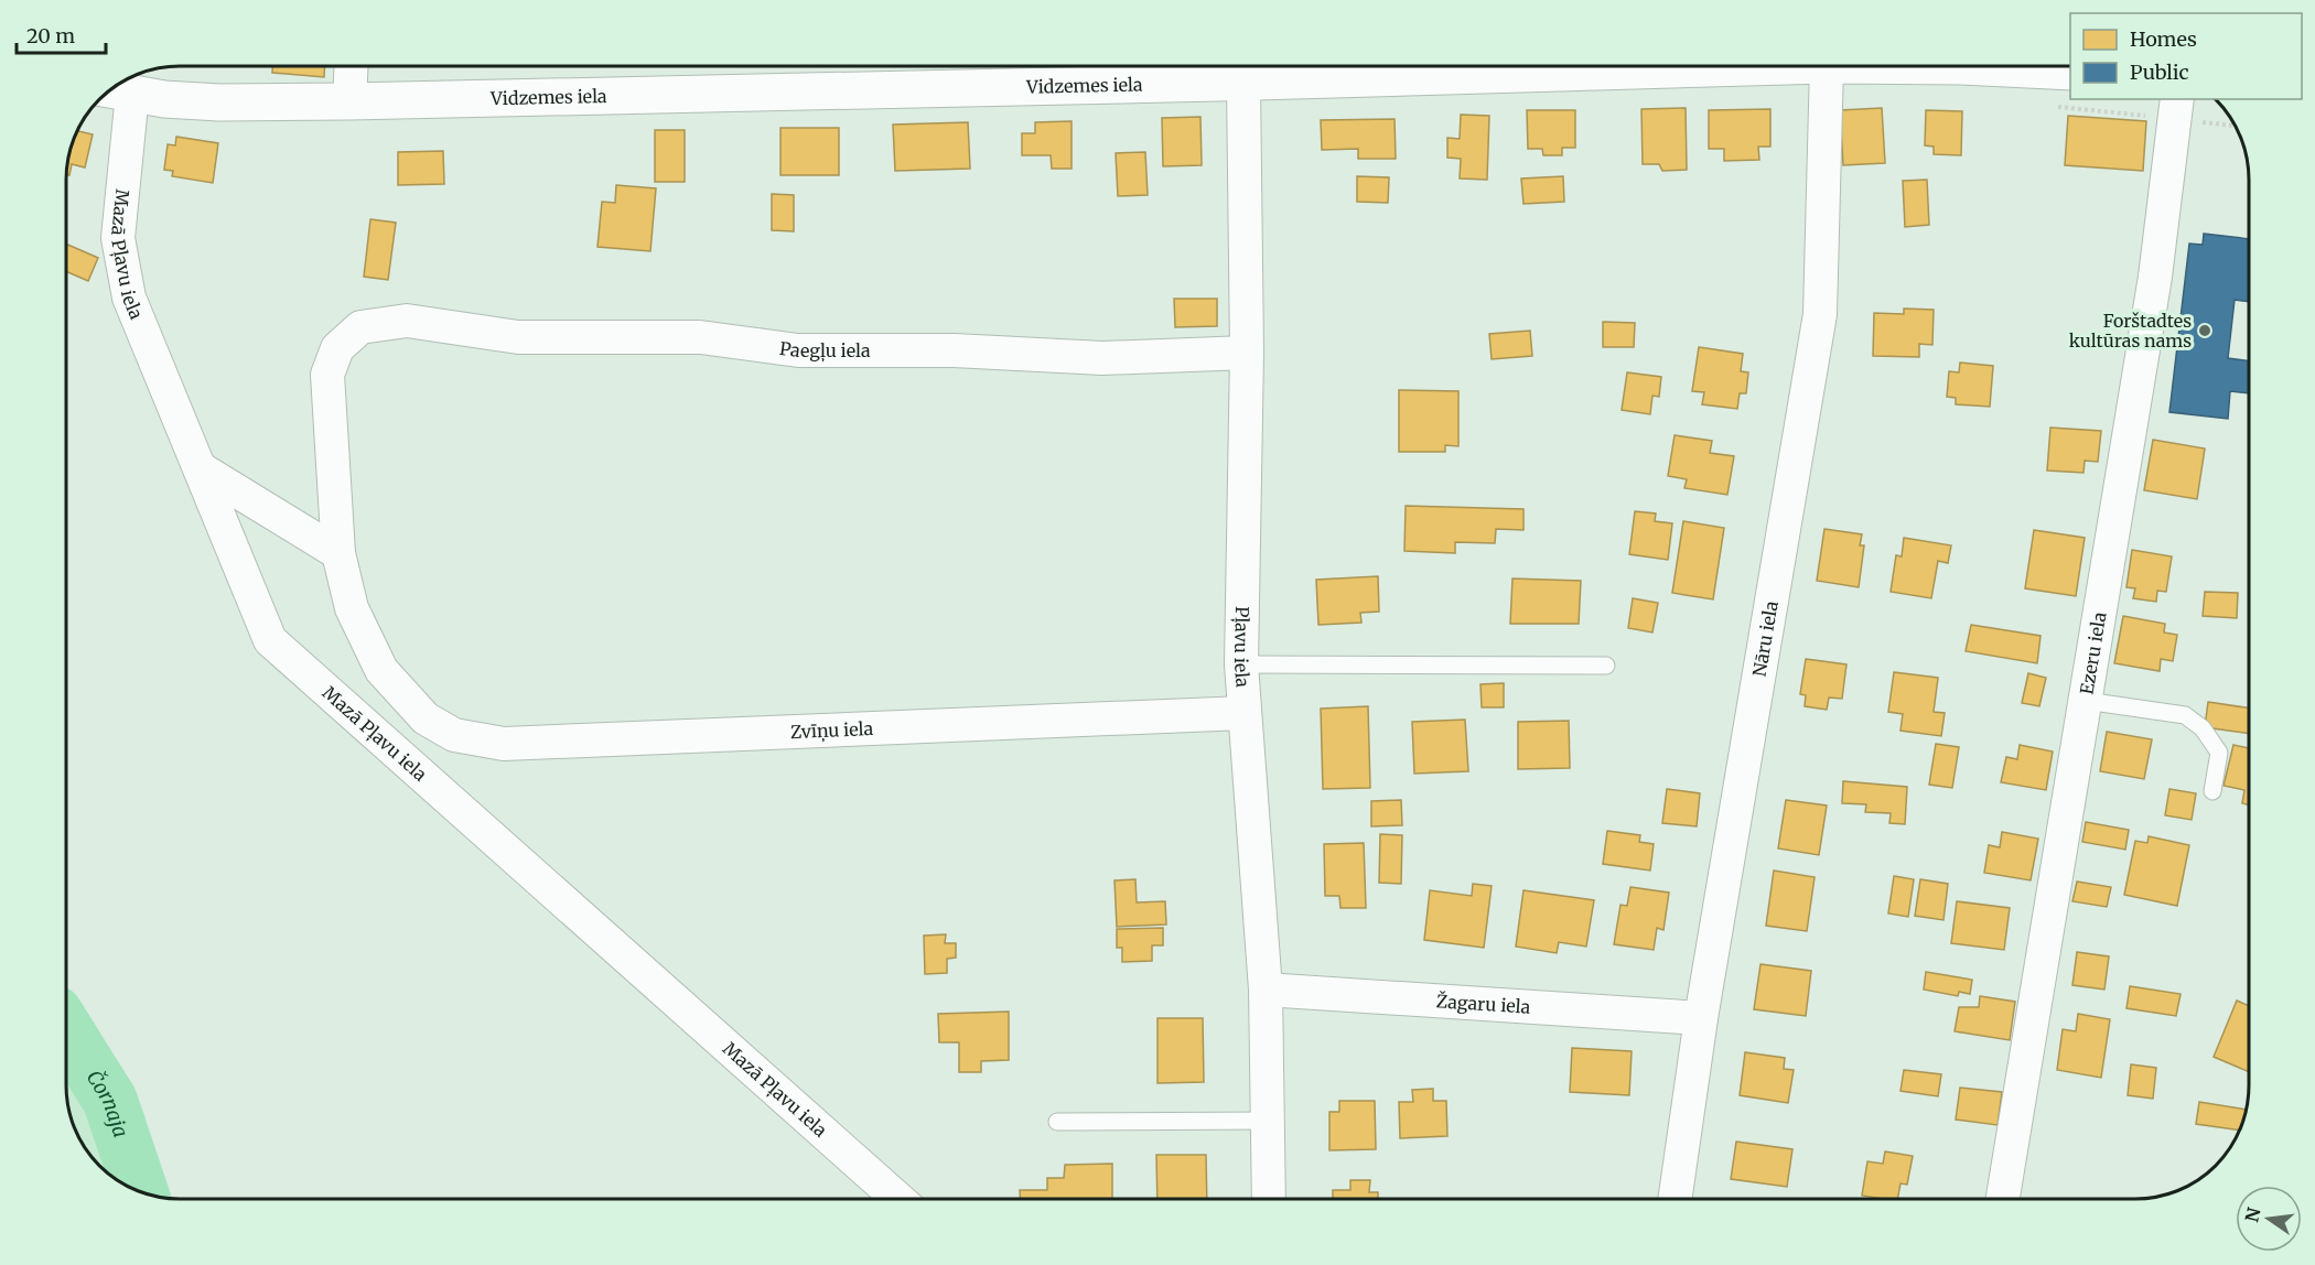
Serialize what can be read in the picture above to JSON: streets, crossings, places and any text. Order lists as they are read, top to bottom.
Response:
{
  "streets": {
    "street": [
      "Vidzemes iela",
      "Mazā Pļavu iela",
      "Paegļu iela",
      "Nāru iela",
      "Pļavu iela",
      "Ezeru iela",
      "Zvīņu iela",
      "Žagaru iela"
    ]
  },
  "crossings": [
    ["Vidzemes iela", "Mazā Pļavu iela"],
    ["Vidzemes iela", "Pļavu iela"],
    ["Paegļu iela", "Pļavu iela"],
    ["Paegļu iela", "Zvīņu iela"],
    ["Nāru iela", "Žagaru iela"],
    ["Pļavu iela", "Zvīņu iela"],
    ["Pļavu iela", "Žagaru iela"]
  ],
  "water": ["Čornaja"],
  "places": ["Forštadtes kultūras nams"],
  "legend": ["Homes", "Public"],
  "scale_bar": "20 m",
  "north": "left"
}
